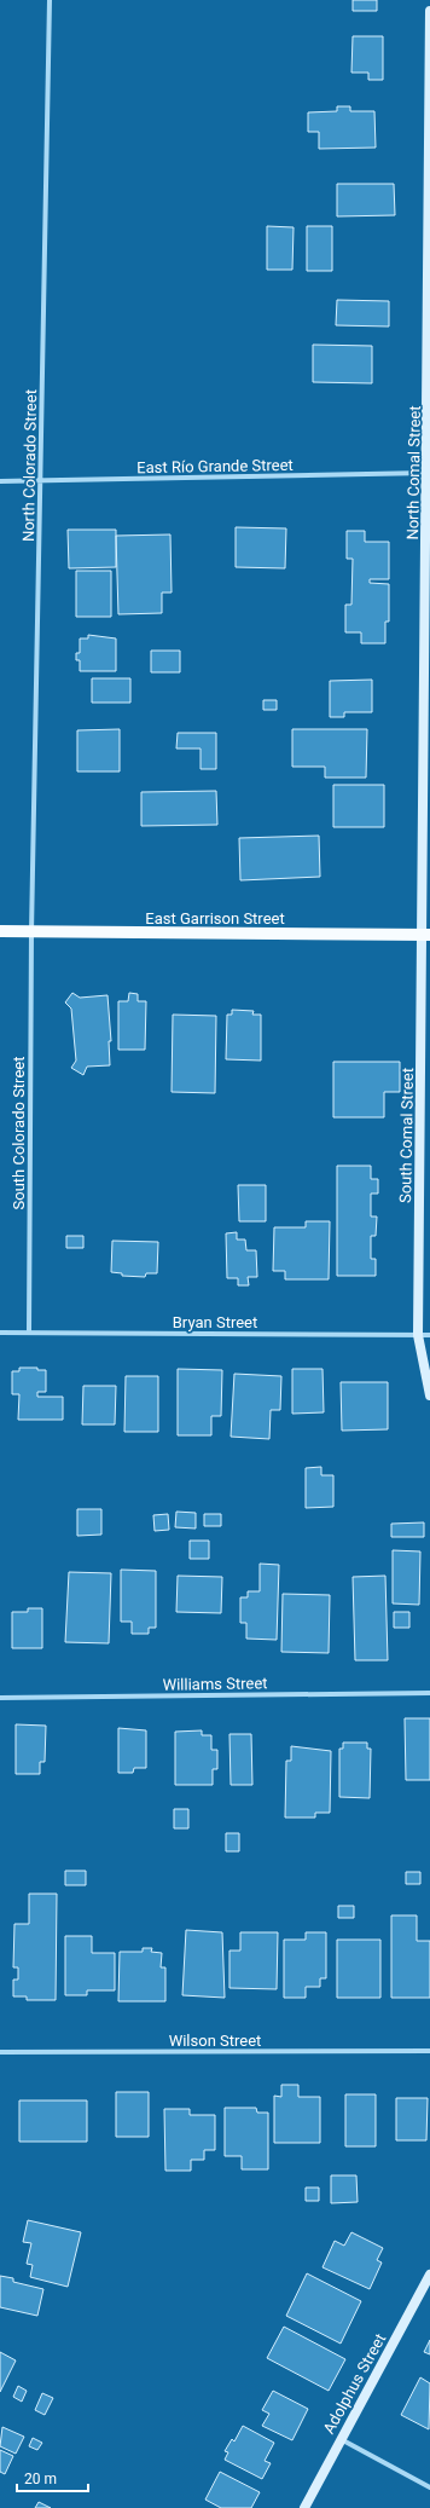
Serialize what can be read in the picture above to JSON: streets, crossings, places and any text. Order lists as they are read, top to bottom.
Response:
{
  "streets": {
    "main road": ["East Garrison Street"],
    "street": [
      "North Colorado Street",
      "East Río Grande Street",
      "North Comal Street",
      "South Colorado Street",
      "South Comal Street",
      "Bryan Street",
      "Williams Street",
      "Wilson Street",
      "Adolphus Street"
    ]
  },
  "crossings": [
    ["North Colorado Street", "East Río Grande Street"],
    ["North Colorado Street", "East Garrison Street"],
    ["North Colorado Street", "South Colorado Street"],
    ["East Río Grande Street", "North Comal Street"],
    ["North Comal Street", "East Garrison Street"],
    ["North Comal Street", "South Comal Street"],
    ["East Garrison Street", "South Colorado Street"],
    ["East Garrison Street", "South Comal Street"],
    ["South Colorado Street", "Bryan Street"],
    ["South Comal Street", "Bryan Street"]
  ],
  "scale_bar": "20 m"
}
